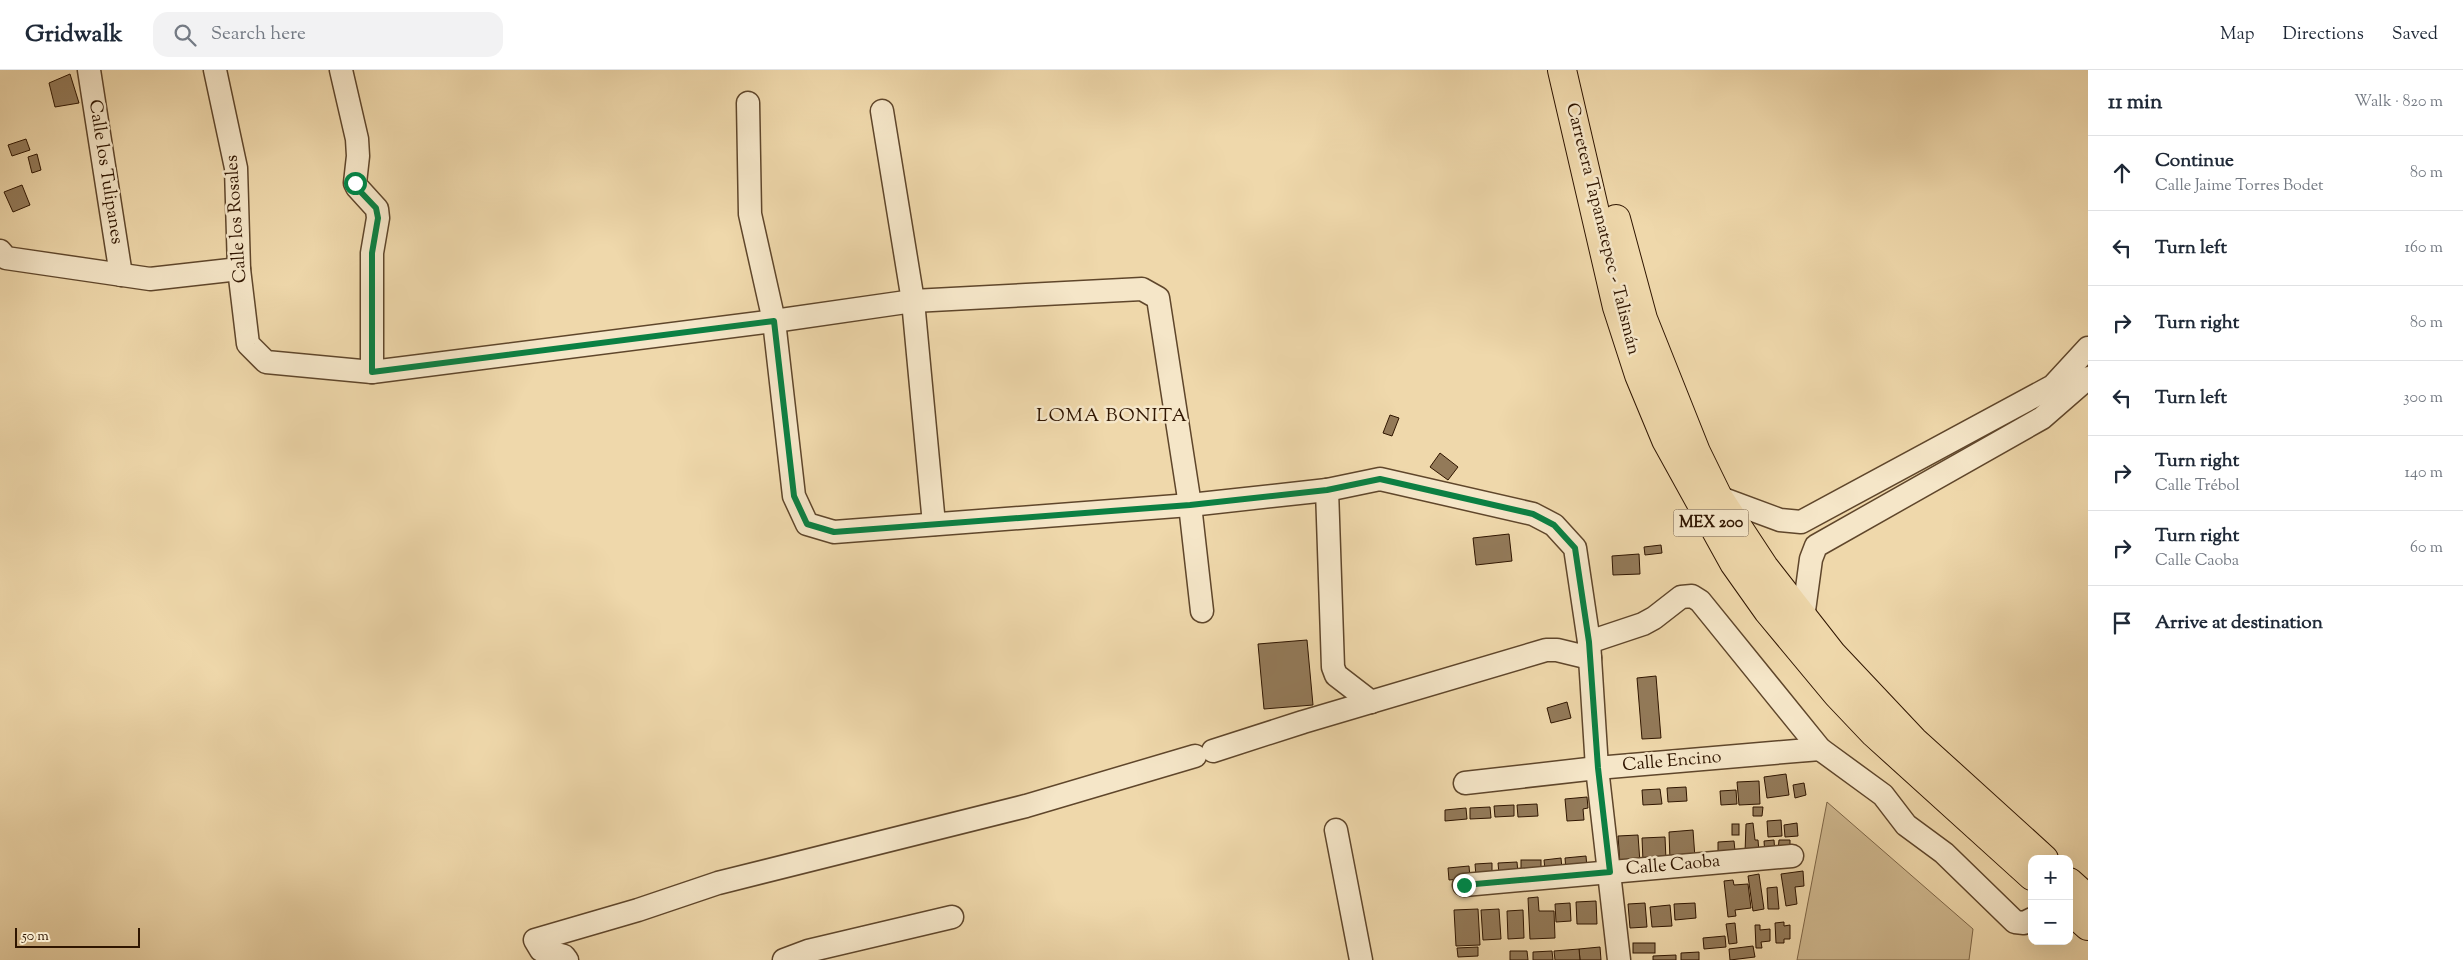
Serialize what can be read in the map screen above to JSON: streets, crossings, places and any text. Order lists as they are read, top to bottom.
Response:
{
  "streets": {
    "highway": ["Carretera Tapanatepec - Talismán", "MEX 200"],
    "street": [
      "Calle los Tulipanes",
      "Calle los Rosales",
      "Calle Encino",
      "Calle Caoba"
    ]
  },
  "districts": ["LOMA BONITA"],
  "scale_bar": "50 m",
  "page": {
    "header": "Gridwalk",
    "search": "Search here",
    "nav": ["Map", "Directions", "Saved"],
    "heading": ["11 min", "Walk · 820 m"],
    "list": [
      ["Continue", "Calle Jaime Torres Bodet", "80 m"],
      ["Turn left", "160 m"],
      ["Turn right", "80 m"],
      ["Turn left", "300 m"],
      ["Turn right", "Calle Trébol", "140 m"],
      ["Turn right", "Calle Caoba", "60 m"],
      "Arrive at destination"
    ],
    "map_buttons": ["+", "−"],
    "scale": "50 m"
  }
}
